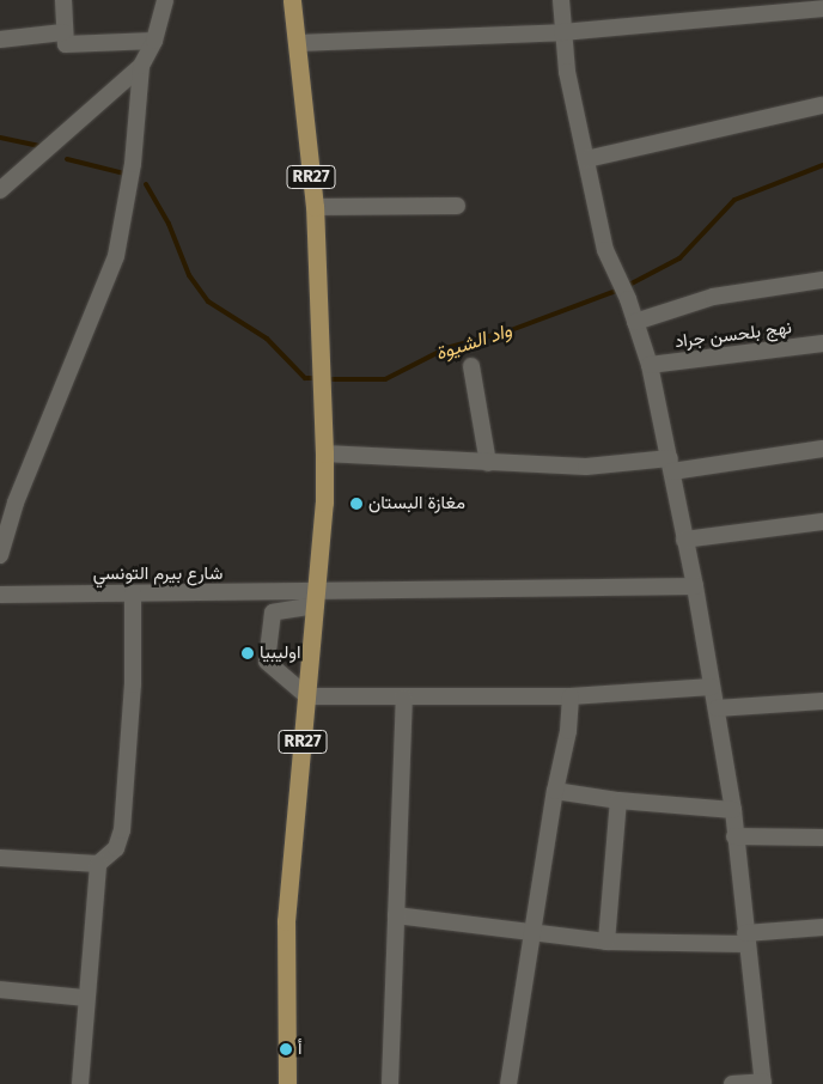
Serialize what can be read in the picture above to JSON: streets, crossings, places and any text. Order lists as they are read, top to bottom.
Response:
{
  "streets": {
    "main road": ["RR27"],
    "street": ["نهج بلحسن جراد", "شارع بيرم التونسي"]
  },
  "crossings": [
    ["RR27", "شارع بيرم التونسي"]
  ],
  "water": ["واد الشيوة"],
  "places": ["مغازة البستان", "اوليبيا", "أ"]
}
